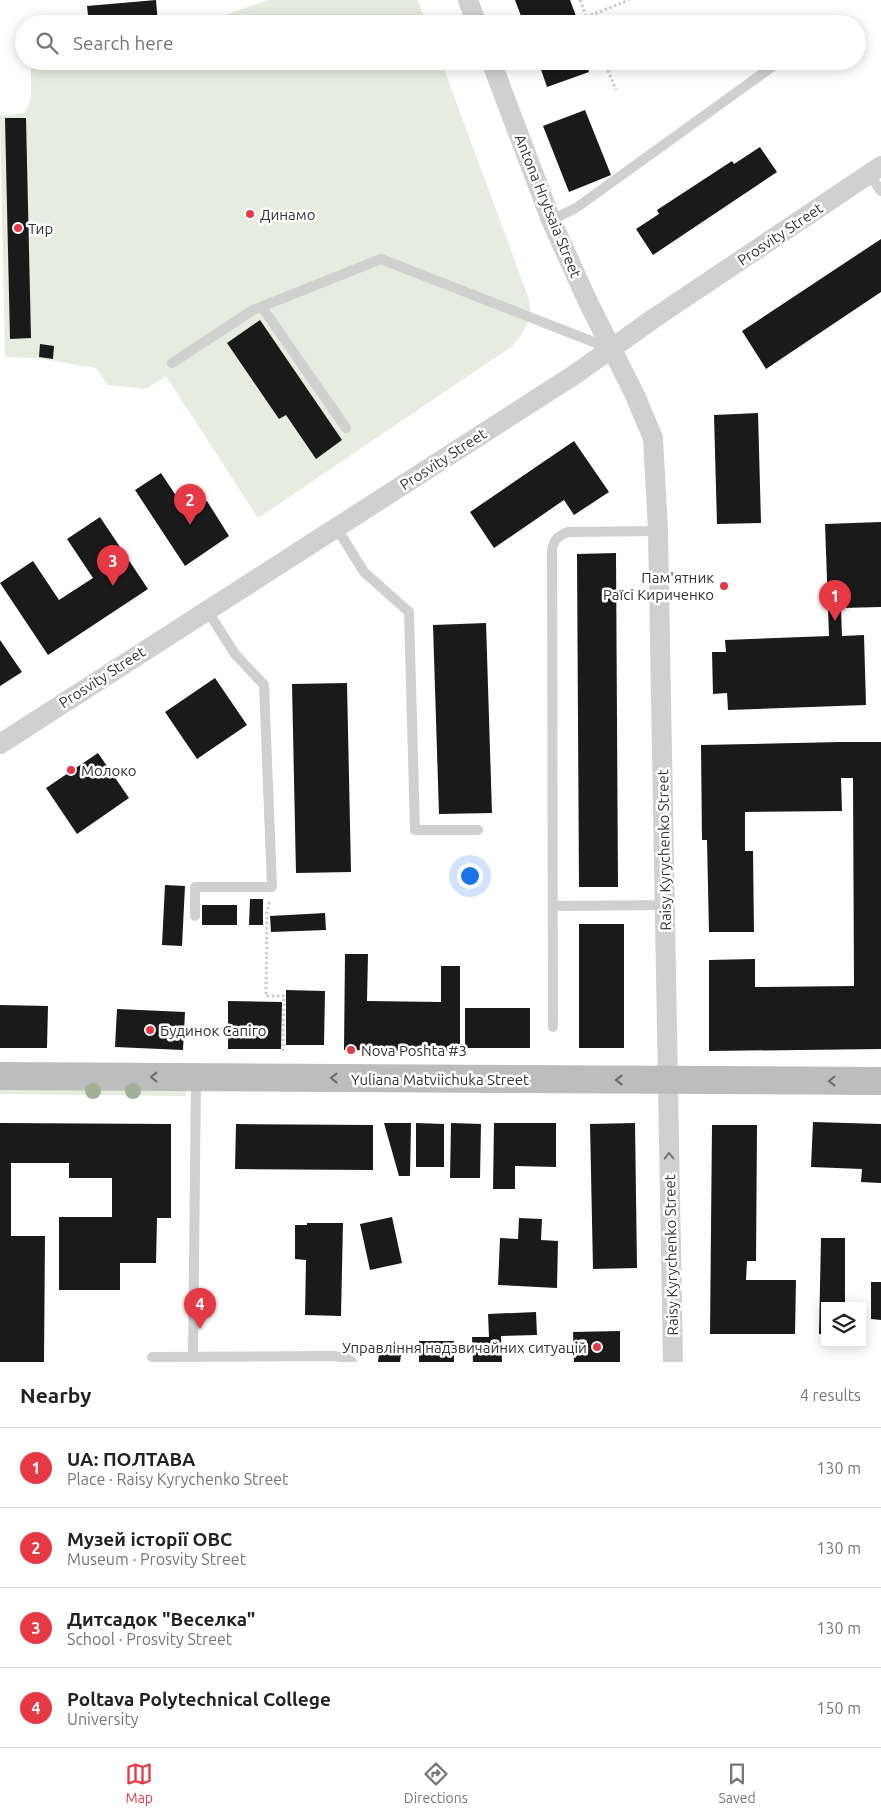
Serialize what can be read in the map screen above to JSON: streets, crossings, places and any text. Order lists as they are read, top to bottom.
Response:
{
  "streets": {
    "street": [
      "Antona Hrytsaia Street",
      "Prosvity Street",
      "Raisy Kyrychenko Street",
      "Yuliana Matviichuka Street"
    ]
  },
  "crossings": [
    ["Antona Hrytsaia Street", "Prosvity Street"],
    ["Antona Hrytsaia Street", "Raisy Kyrychenko Street"],
    ["Prosvity Street", "Raisy Kyrychenko Street"],
    ["Raisy Kyrychenko Street", "Yuliana Matviichuka Street"]
  ],
  "one_way": ["Yuliana Matviichuka Street"],
  "places": [
    "Динамо",
    "Тир",
    "Пам'ятник Раїсі Кириченко",
    "Молоко",
    "Будинок Сапіго",
    "Nova Poshta #3",
    "Управління надзвичайних ситуацій"
  ],
  "page": {
    "search": "Search here",
    "pins": [
      "2",
      "3",
      "1",
      "4"
    ],
    "heading": ["Nearby", "4 results"],
    "list": [
      {
        "mark": "1",
        "name": "UA: ПОЛТАВА",
        "note": "Place · Raisy Kyrychenko Street",
        "value": "130 m"
      },
      {
        "mark": "2",
        "name": "Музей історії ОВС",
        "note": "Museum · Prosvity Street",
        "value": "130 m"
      },
      {
        "mark": "3",
        "name": "Дитсадок \"Веселка\"",
        "note": "School · Prosvity Street",
        "value": "130 m"
      },
      {
        "mark": "4",
        "name": "Poltava Polytechnical College",
        "note": "University",
        "value": "150 m"
      }
    ],
    "nav": ["Map", "Directions", "Saved"]
  }
}
